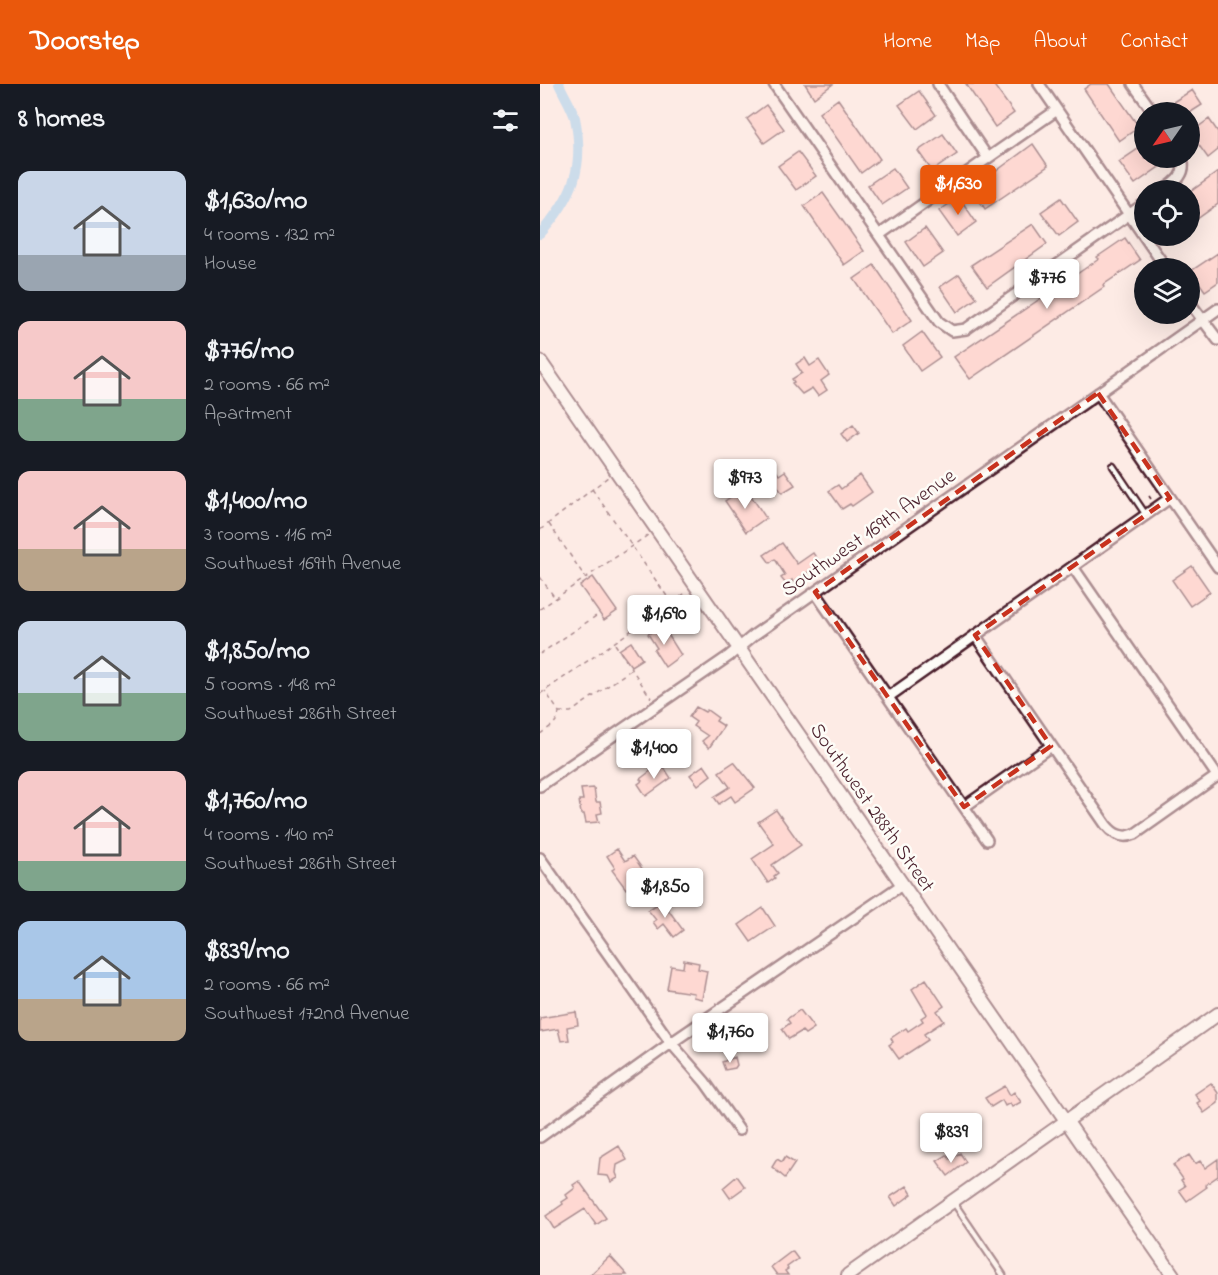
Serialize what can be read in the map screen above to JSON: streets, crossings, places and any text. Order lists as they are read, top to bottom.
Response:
{
  "streets": {
    "street": ["Southwest 169th Avenue", "Southwest 288th Street"]
  },
  "crossings": [
    ["Southwest 169th Avenue", "Southwest 288th Street"]
  ],
  "north": "bottom left",
  "page": {
    "header": "Doorstep",
    "nav": [
      "Home",
      "Map",
      "About",
      "Contact"
    ],
    "heading": "8 homes",
    "list": [
      {
        "name": "$1,630/mo",
        "note": "4 rooms · 132 m² · House"
      },
      {
        "name": "$776/mo",
        "note": "2 rooms · 66 m² · Apartment"
      },
      {
        "name": "$1,400/mo",
        "note": "3 rooms · 116 m² · Southwest 169th Avenue"
      },
      {
        "name": "$1,850/mo",
        "note": "5 rooms · 148 m² · Southwest 286th Street"
      },
      {
        "name": "$1,760/mo",
        "note": "4 rooms · 140 m² · Southwest 286th Street"
      },
      {
        "name": "$839/mo",
        "note": "2 rooms · 66 m² · Southwest 172nd Avenue"
      }
    ],
    "price": [
      "$1,630",
      "$776",
      "$973",
      "$1,690",
      "$1,400",
      "$1,850",
      "$1,760",
      "$839"
    ]
  }
}
